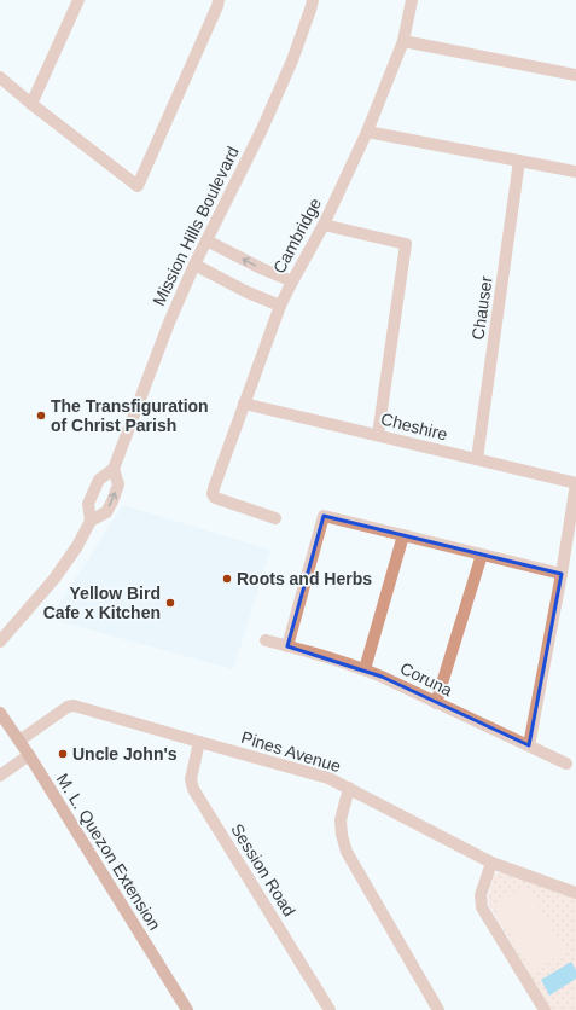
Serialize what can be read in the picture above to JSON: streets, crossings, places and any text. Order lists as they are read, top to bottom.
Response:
{
  "streets": {
    "main road": ["M. L. Quezon Extension"],
    "street": [
      "Mission Hills Boulevard",
      "Cambridge",
      "Chauser",
      "Cheshire",
      "Coruna",
      "Pines Avenue",
      "Session Road"
    ]
  },
  "crossings": [
    ["Cambridge", "Cheshire"],
    ["Chauser", "Cheshire"],
    ["Pines Avenue", "M. L. Quezon Extension"],
    ["Pines Avenue", "Session Road"]
  ],
  "places": [
    "The Transfiguration of Christ Parish",
    "Roots and Herbs",
    "Yellow Bird Cafe x Kitchen",
    "Uncle John's"
  ]
}
